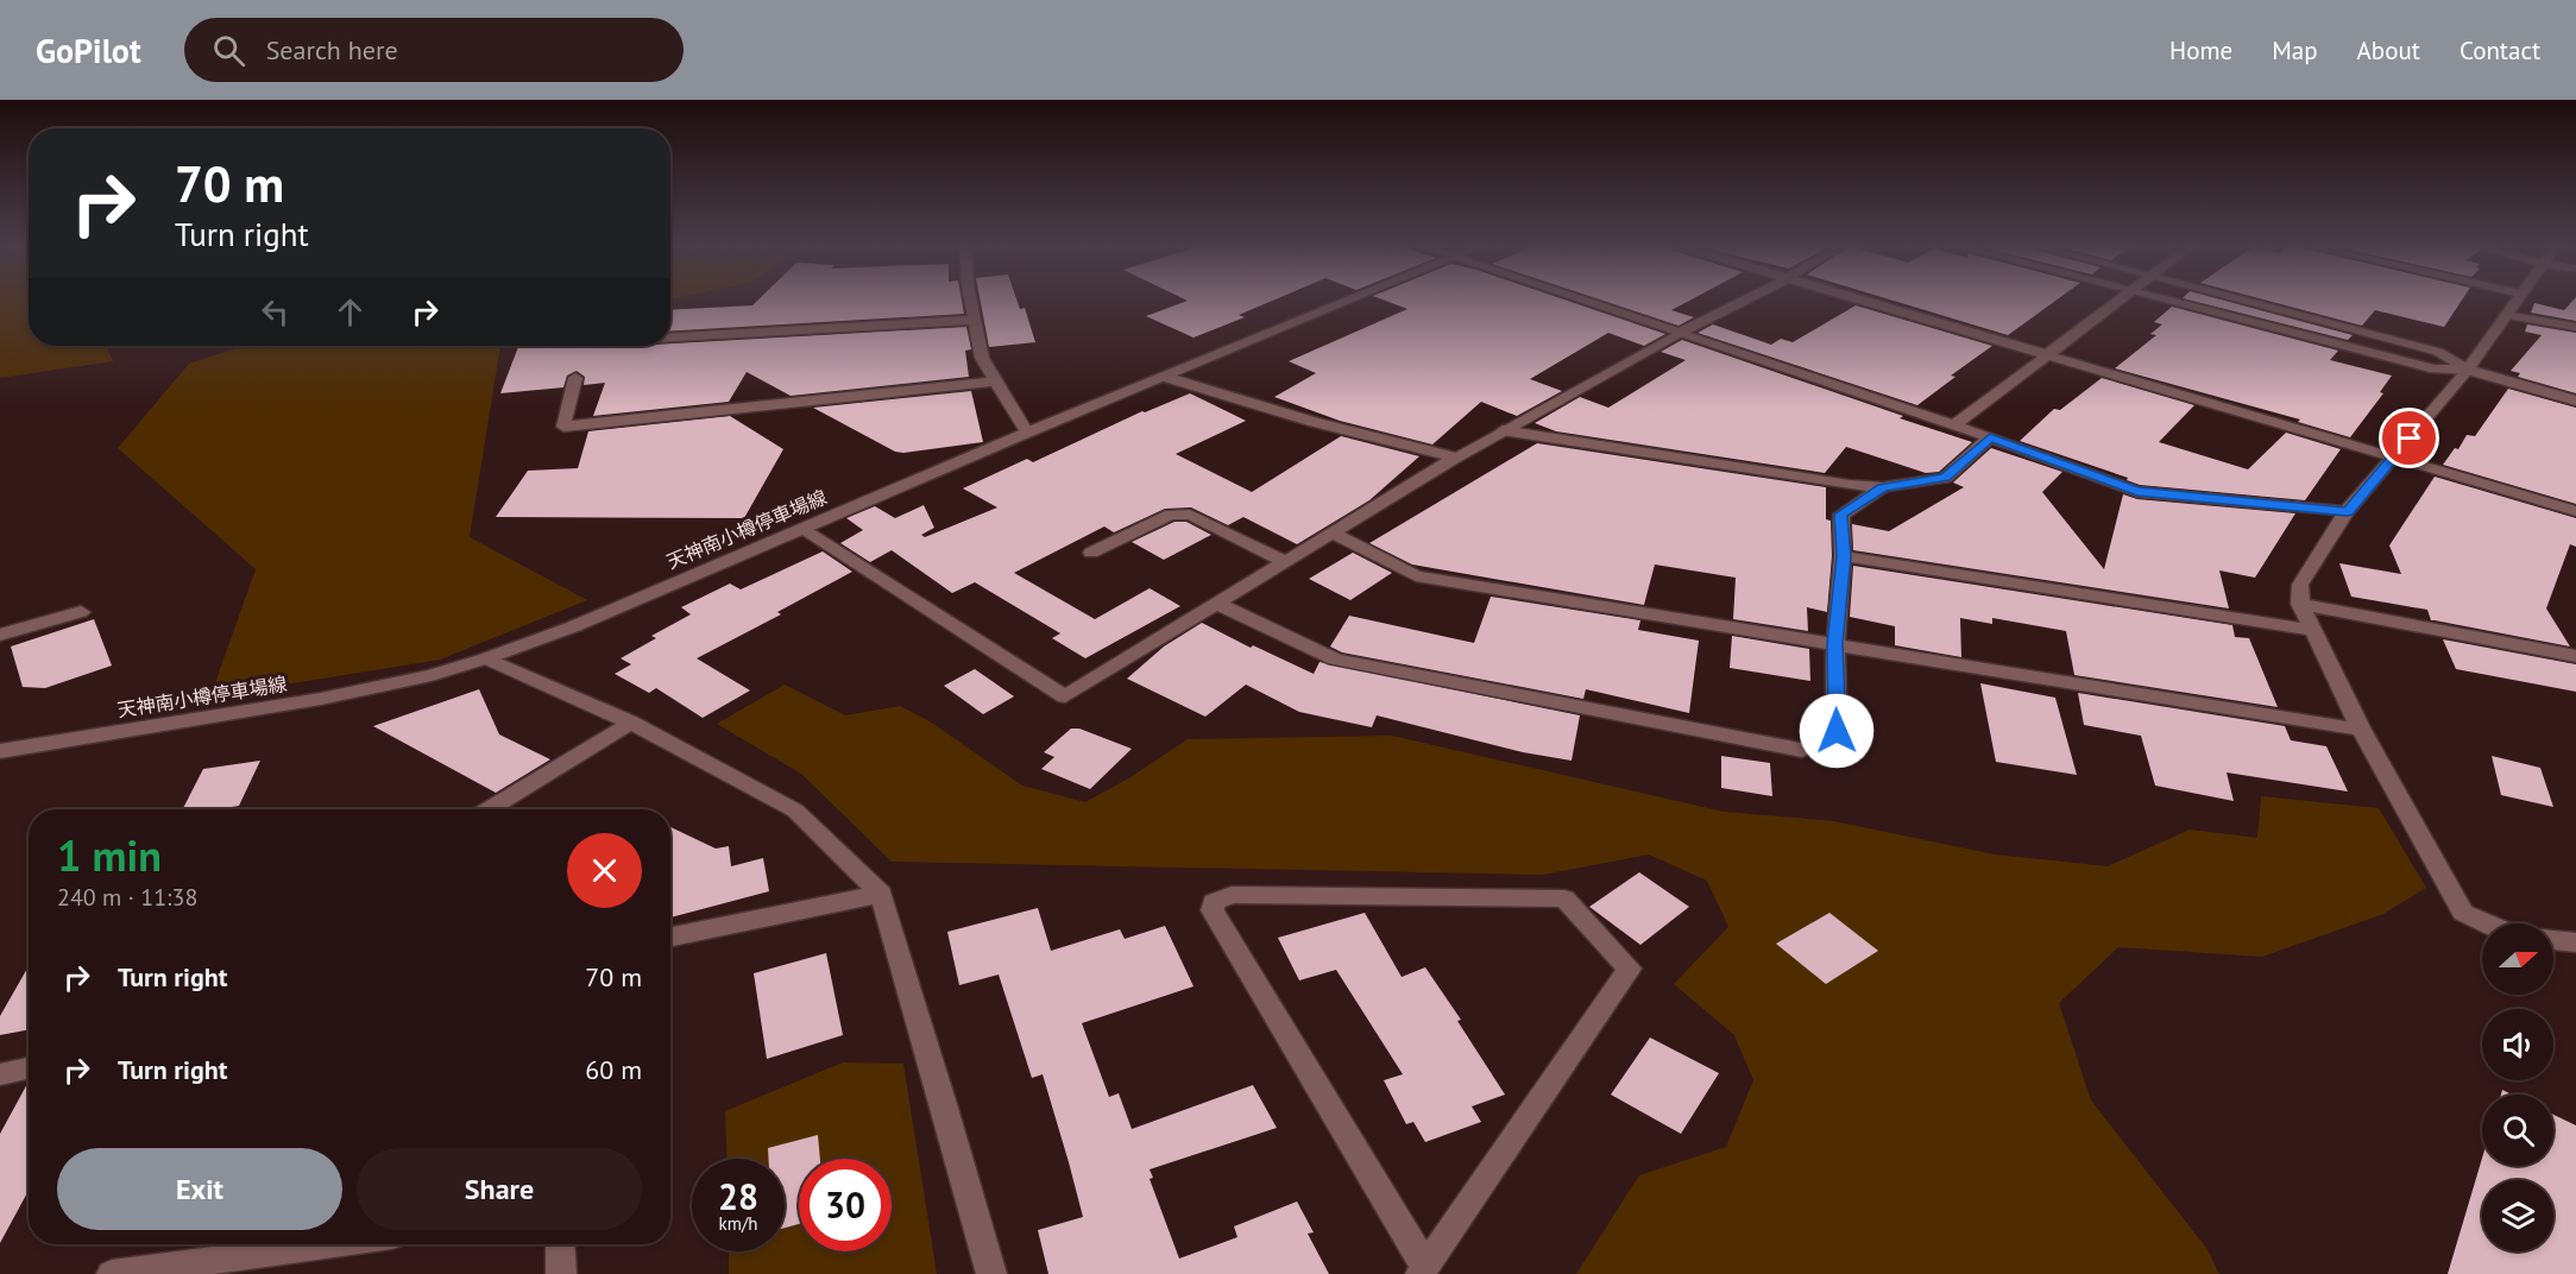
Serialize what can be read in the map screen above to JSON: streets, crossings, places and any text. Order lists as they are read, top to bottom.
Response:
{
  "streets": {
    "street": ["天神南小樽停車場線"]
  },
  "north": "right",
  "page": {
    "header": "GoPilot",
    "search": "Search here",
    "nav": [
      "Home",
      "Map",
      "About",
      "Contact"
    ],
    "turn": ["70 m", "Turn right"],
    "heading": ["1 min", "240 m · 11:38"],
    "list": [
      {
        "name": "Turn right",
        "value": "70 m"
      },
      {
        "name": "Turn right",
        "value": "60 m"
      }
    ],
    "buttons": ["Exit", "Share"],
    "speed": "28 km/h",
    "limit": "30"
  }
}
